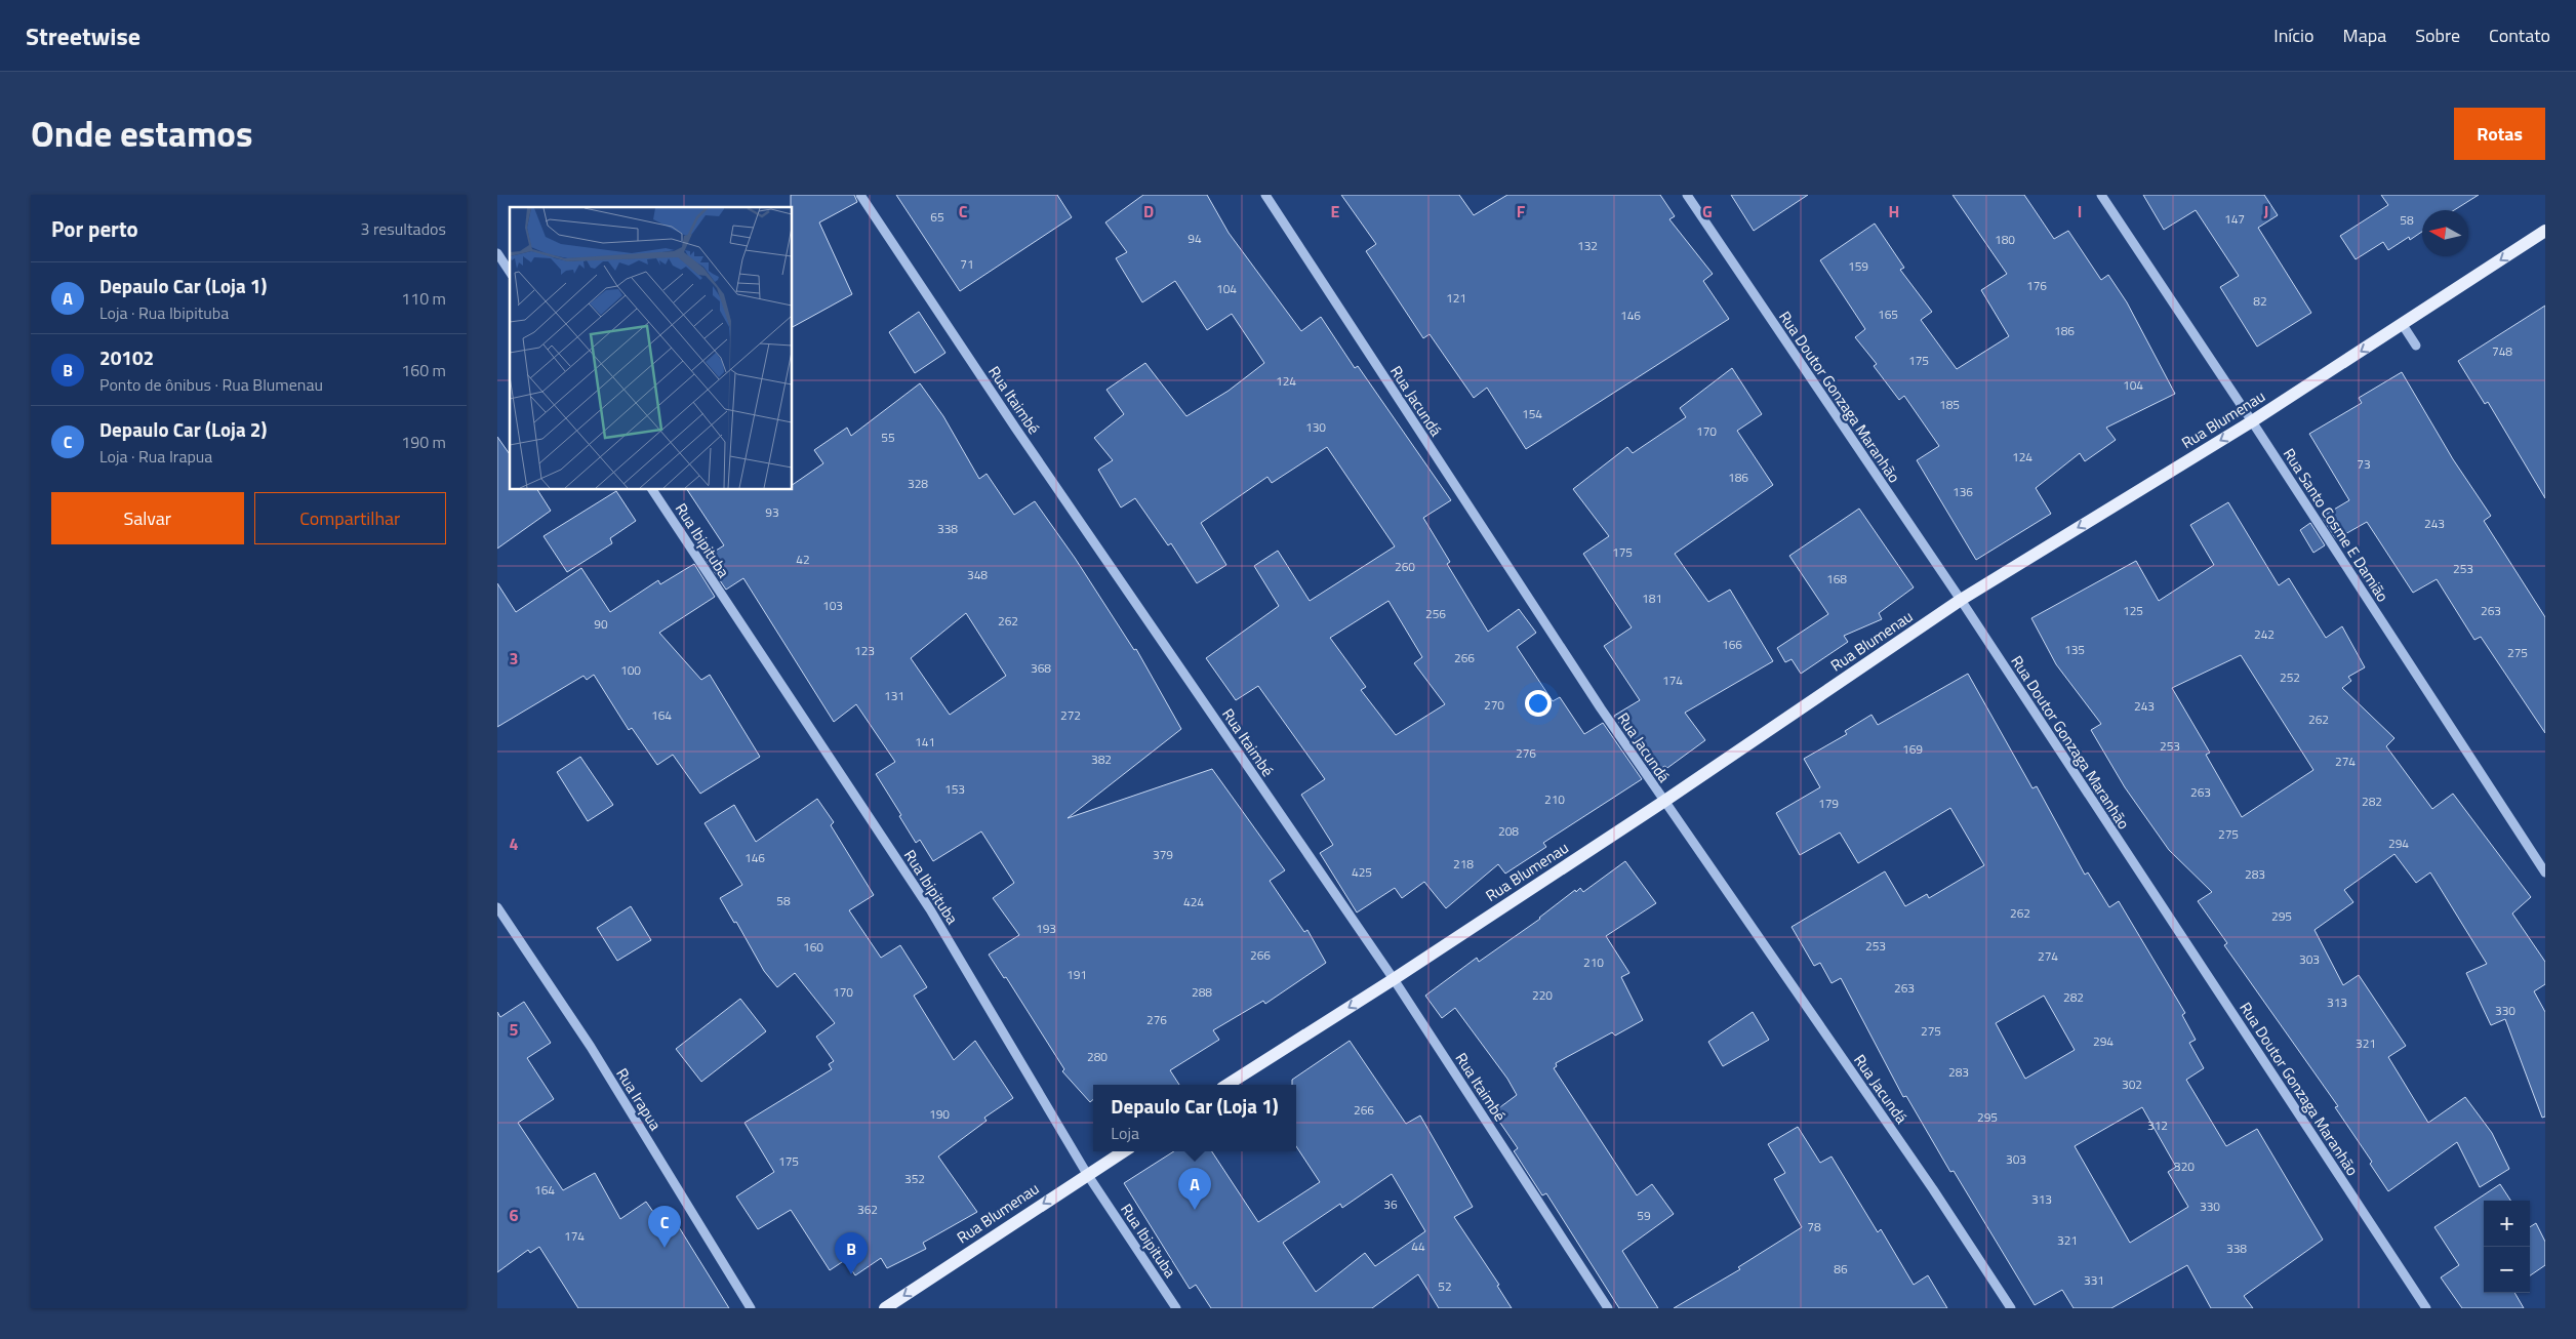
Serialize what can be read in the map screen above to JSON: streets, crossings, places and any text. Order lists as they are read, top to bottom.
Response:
{
  "streets": {
    "main road": ["Rua Blumenau"],
    "street": [
      "Rua Doutor Gonzaga Maranhão",
      "Rua Itaimbé",
      "Rua Jacundá",
      "Rua Santo Cosme E Damião",
      "Rua Ibipituba",
      "Rua Irapua"
    ]
  },
  "crossings": [
    ["Rua Doutor Gonzaga Maranhão", "Rua Blumenau"],
    ["Rua Itaimbé", "Rua Blumenau"],
    ["Rua Jacundá", "Rua Blumenau"],
    ["Rua Blumenau", "Rua Santo Cosme E Damião"],
    ["Rua Blumenau", "Rua Ibipituba"]
  ],
  "one_way": ["Rua Blumenau"],
  "house_numbers": [
    "65",
    "147",
    "58",
    "94",
    "180",
    "132",
    "71",
    "159",
    "176",
    "104",
    "121",
    "82",
    "165",
    "146",
    "186",
    "748",
    "175",
    "124",
    "104",
    "185",
    "154",
    "130",
    "170",
    "55",
    "124",
    "73",
    "186",
    "328",
    "136",
    "93",
    "243",
    "338",
    "175",
    "42",
    "260",
    "253",
    "348",
    "168",
    "181",
    "103",
    "125",
    "263",
    "256",
    "262",
    "90",
    "242",
    "166",
    "135",
    "123",
    "275",
    "266",
    "368",
    "100",
    "252",
    "174",
    "131",
    "270",
    "243",
    "164",
    "272",
    "262",
    "141",
    "253",
    "169",
    "276",
    "382",
    "274",
    "153",
    "263",
    "210",
    "282",
    "179",
    "208",
    "275",
    "294",
    "379",
    "146",
    "218",
    "425",
    "283",
    "58",
    "424",
    "262",
    "295",
    "193",
    "253",
    "160",
    "266",
    "274",
    "303",
    "210",
    "191",
    "263",
    "170",
    "288",
    "220",
    "282",
    "313",
    "330",
    "276",
    "275",
    "294",
    "321",
    "280",
    "283",
    "302",
    "266",
    "190",
    "295",
    "312",
    "303",
    "175",
    "320",
    "352",
    "164",
    "313",
    "36",
    "330",
    "362",
    "59",
    "78",
    "174",
    "321",
    "44",
    "338",
    "86",
    "331",
    "52"
  ],
  "north": "left",
  "page": {
    "header": "Streetwise",
    "nav": [
      "Início",
      "Mapa",
      "Sobre",
      "Contato"
    ],
    "title": "Onde estamos",
    "buttons": [
      "Rotas",
      ["Salvar", "Compartilhar"]
    ],
    "heading": ["Por perto", "3 resultados"],
    "list": [
      {
        "mark": "A",
        "name": "Depaulo Car (Loja 1)",
        "note": "Loja · Rua Ibipituba",
        "value": "110 m"
      },
      {
        "mark": "B",
        "name": "20102",
        "note": "Ponto de ônibus · Rua Blumenau",
        "value": "160 m"
      },
      {
        "mark": "C",
        "name": "Depaulo Car (Loja 2)",
        "note": "Loja · Rua Irapua",
        "value": "190 m"
      }
    ],
    "popup": ["Depaulo Car (Loja 1)", "Loja"],
    "pins": ["A", "C", "B"],
    "map_buttons": ["+", "−"]
  },
  "grid": {
    "columns": [
      "C",
      "D",
      "E",
      "F",
      "G",
      "H",
      "I",
      "J"
    ],
    "rows": [
      "3",
      "4",
      "5",
      "6"
    ]
  }
}
